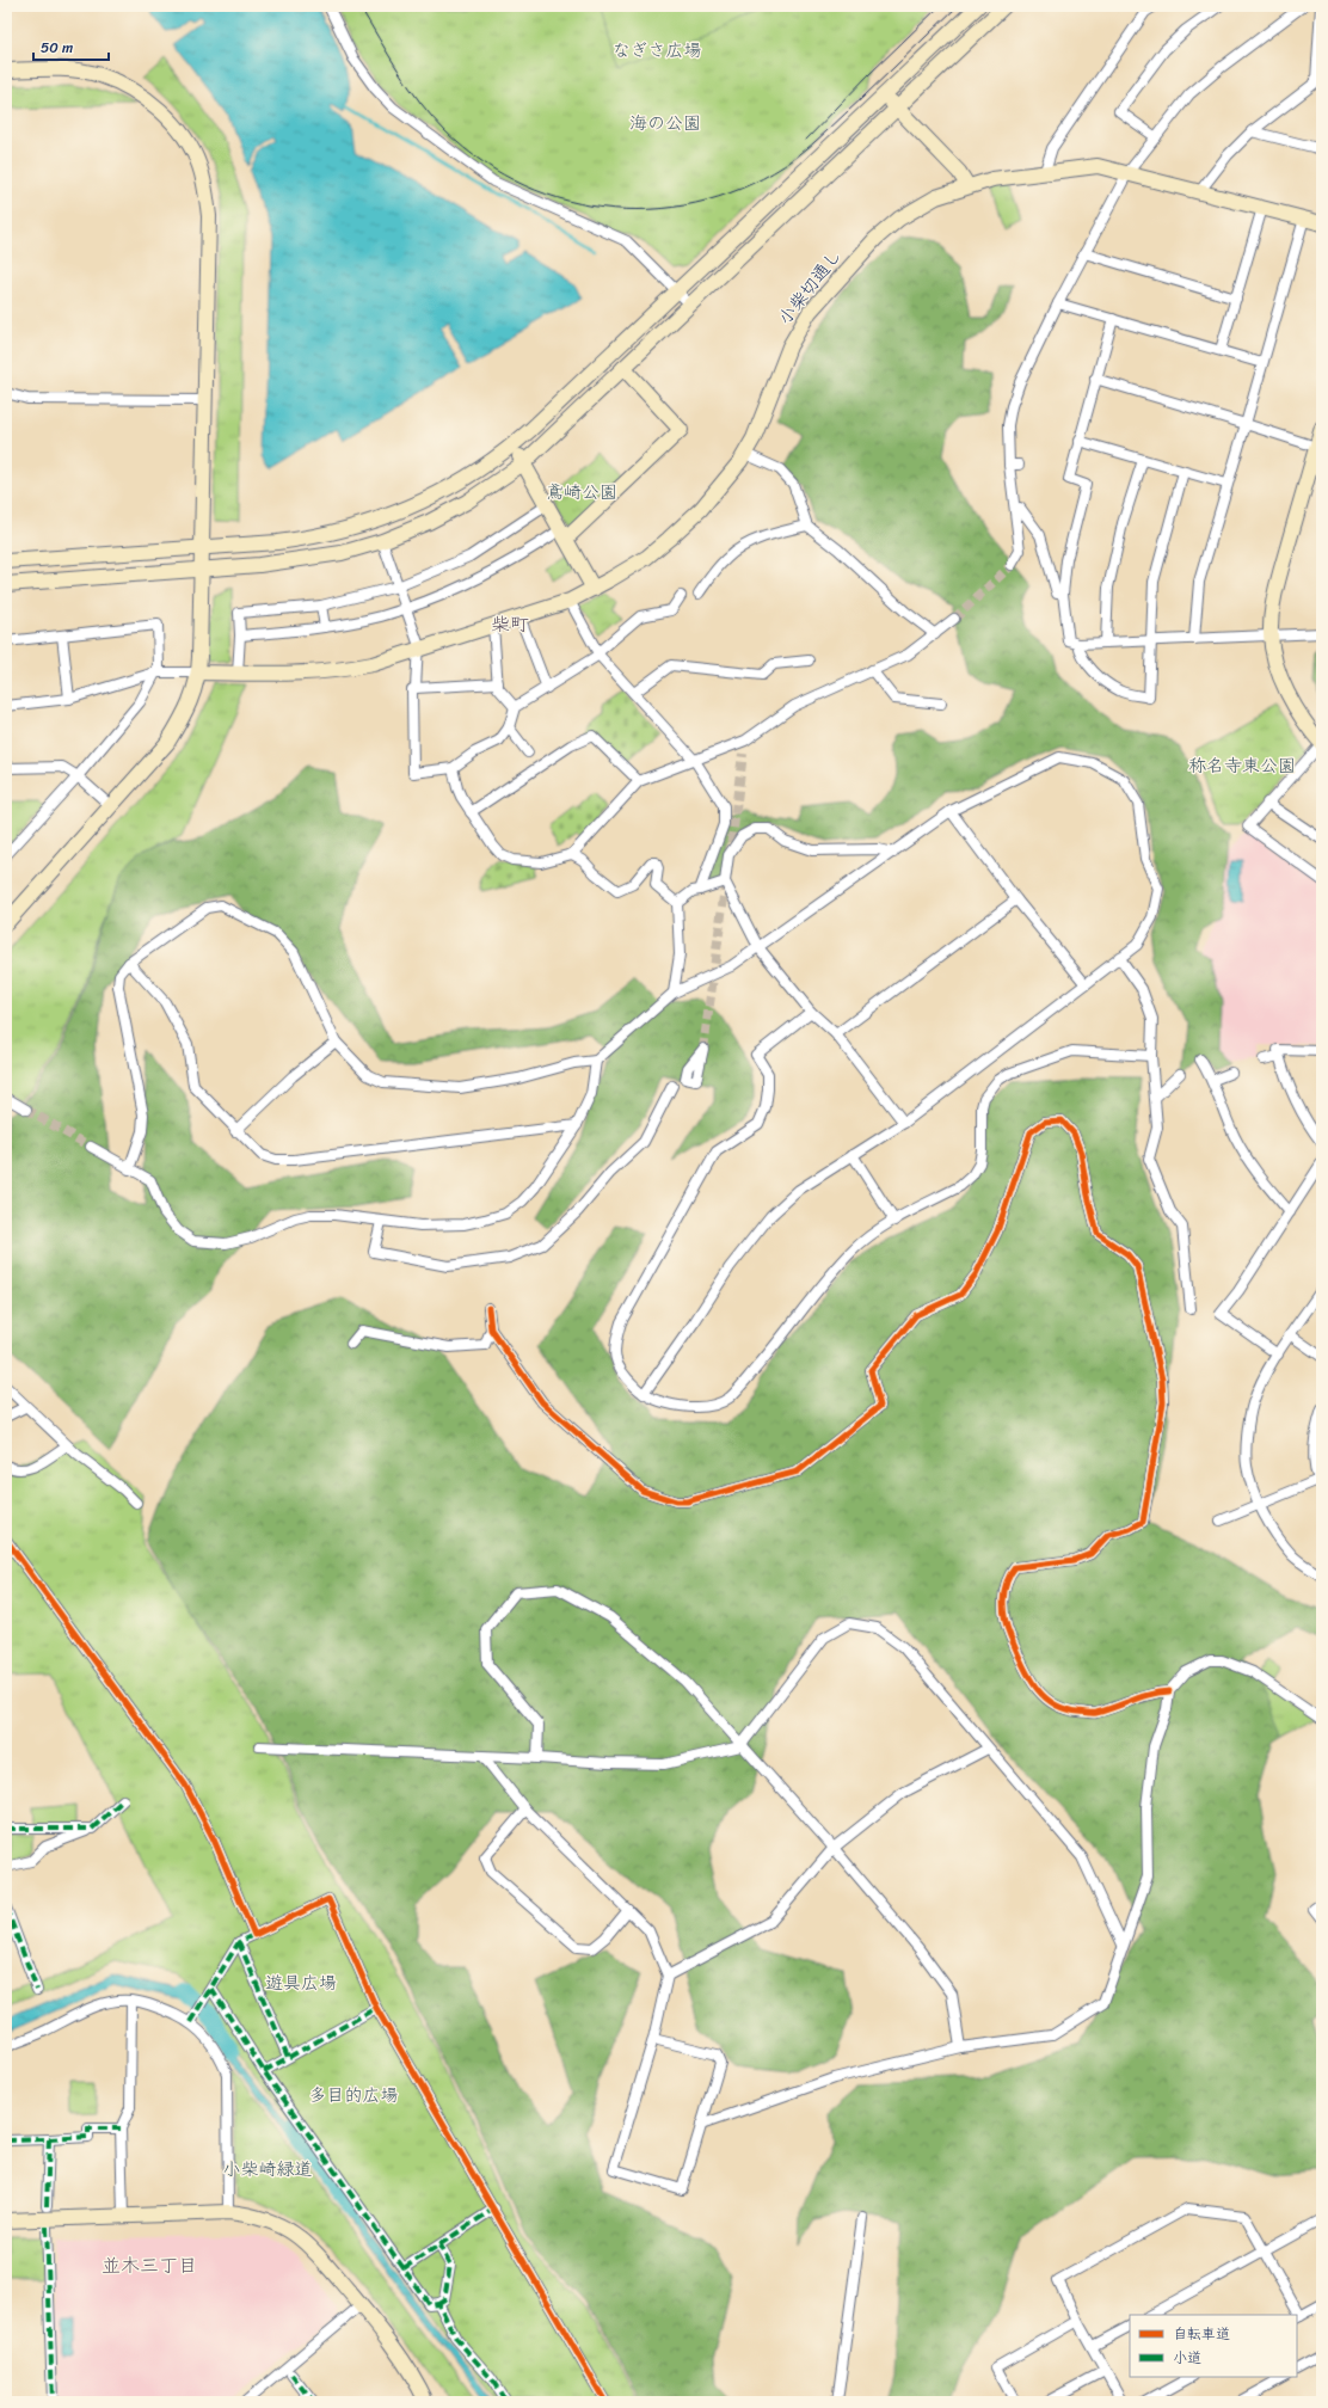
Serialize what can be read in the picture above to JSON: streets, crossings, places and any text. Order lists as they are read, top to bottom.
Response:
{
  "streets": {
    "street": ["小柴切通し"]
  },
  "districts": ["柴町", "並木三丁目"],
  "parks": [
    "なぎさ広場",
    "海の公園",
    "鳶崎公園",
    "称名寺東公園",
    "遊具広場",
    "多目的広場",
    "小柴崎緑道"
  ],
  "legend": ["自転車道", "小道"],
  "scale_bar": "50 m"
}
